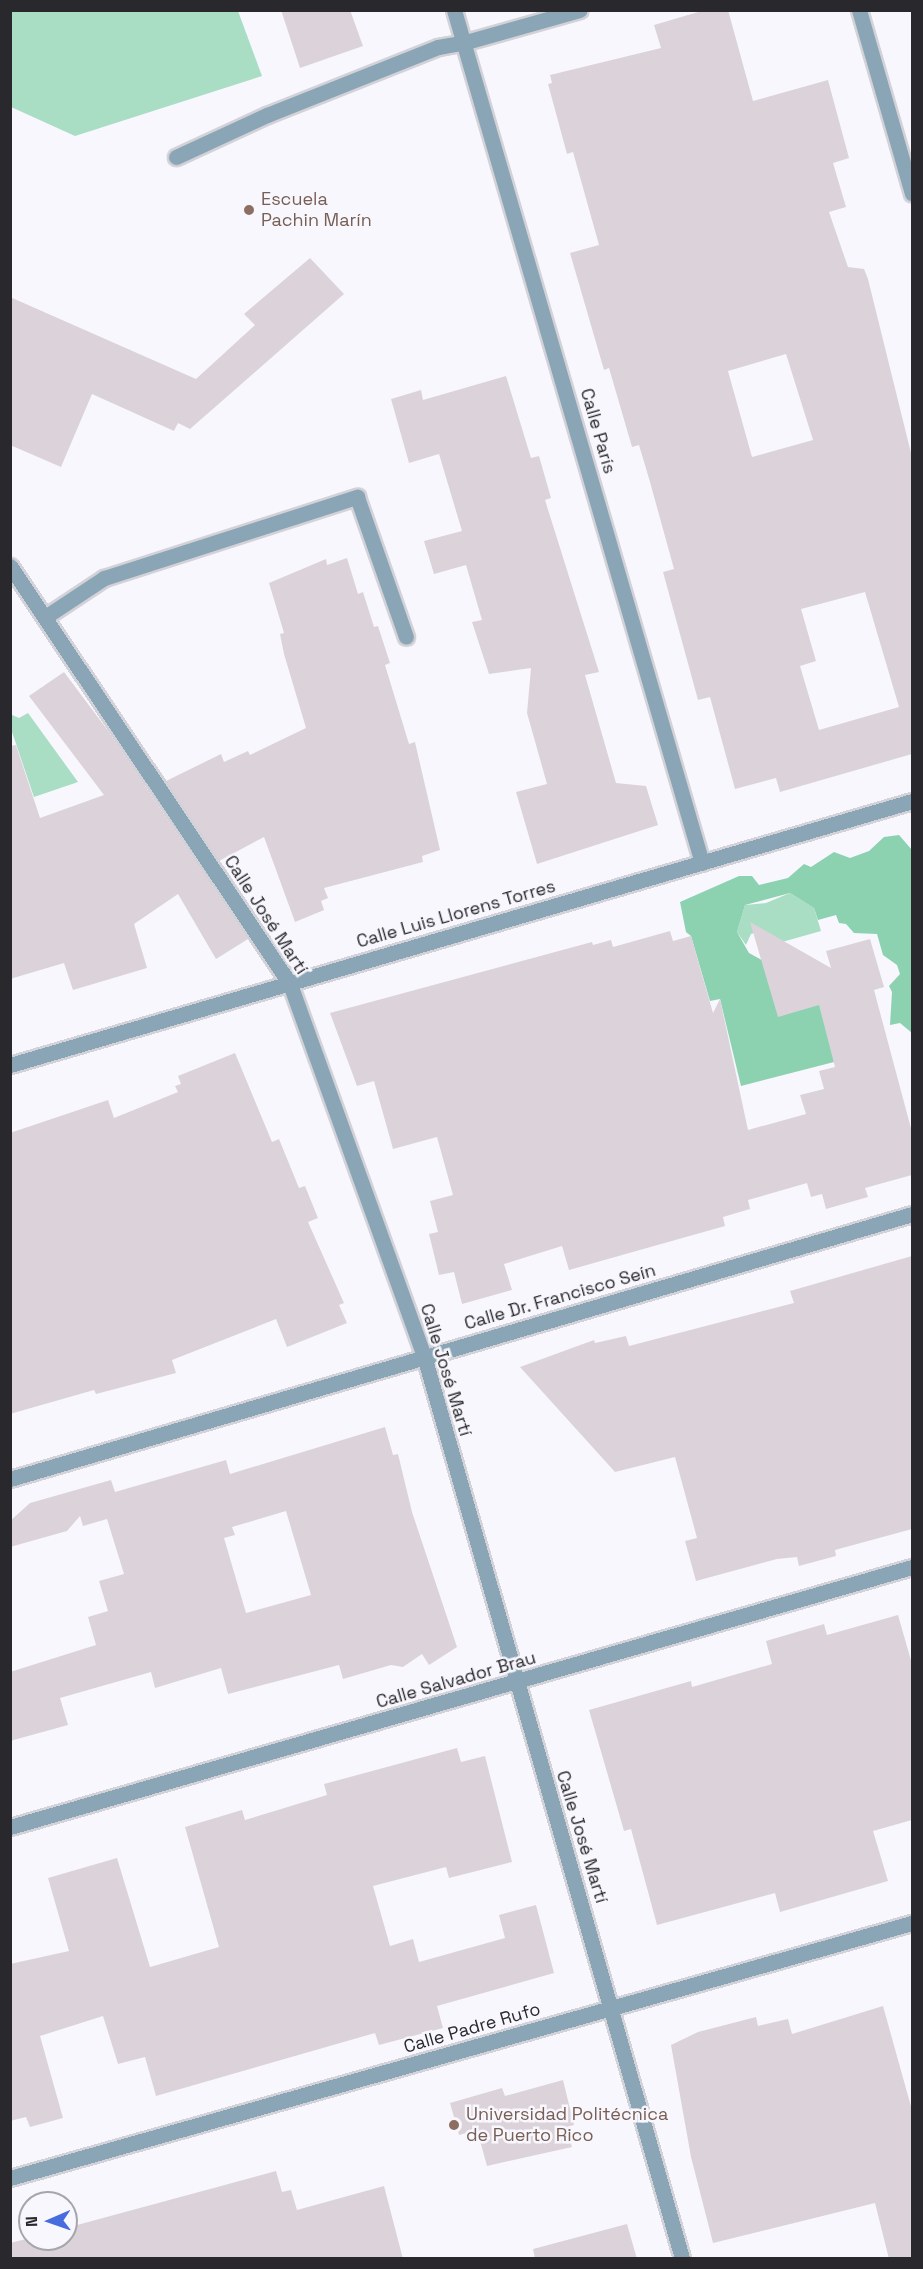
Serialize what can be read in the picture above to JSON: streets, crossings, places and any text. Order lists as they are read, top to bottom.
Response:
{
  "streets": {
    "street": [
      "Calle París",
      "Calle Luis Llorens Torres",
      "Calle José Martí",
      "Calle Dr. Francisco Seín",
      "Calle Salvador Brau",
      "Calle Padre Rufo"
    ]
  },
  "crossings": [
    ["Calle París", "Calle Luis Llorens Torres"],
    ["Calle Luis Llorens Torres", "Calle José Martí"],
    ["Calle José Martí", "Calle Dr. Francisco Seín"],
    ["Calle José Martí", "Calle Salvador Brau"],
    ["Calle José Martí", "Calle Padre Rufo"]
  ],
  "places": ["Escuela Pachin Marín", "Universidad Politécnica de Puerto Rico"],
  "north": "left"
}
